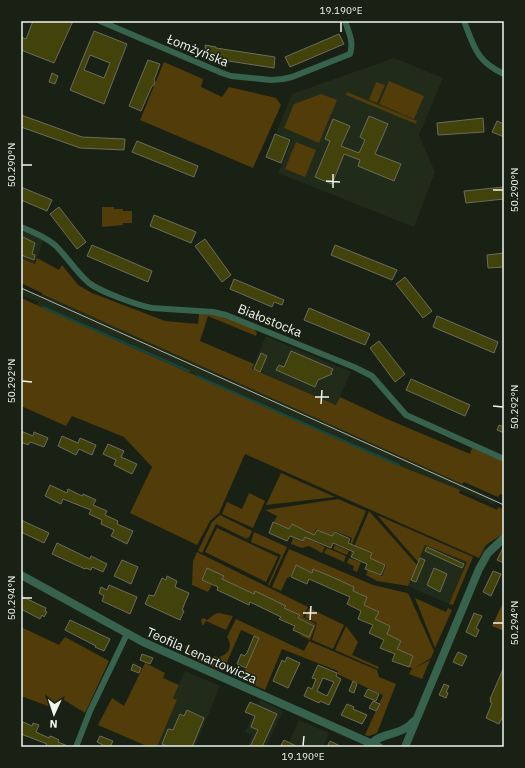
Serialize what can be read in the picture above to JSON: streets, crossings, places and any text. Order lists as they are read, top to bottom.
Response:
{
  "streets": {
    "street": ["Łomżyńska", "Białostocka", "Teofila Lenartowicza"]
  },
  "north": "bottom",
  "coordinates": [
    "19.190°E",
    "50.290°N",
    "50.292°N",
    "50.294°N"
  ]
}
